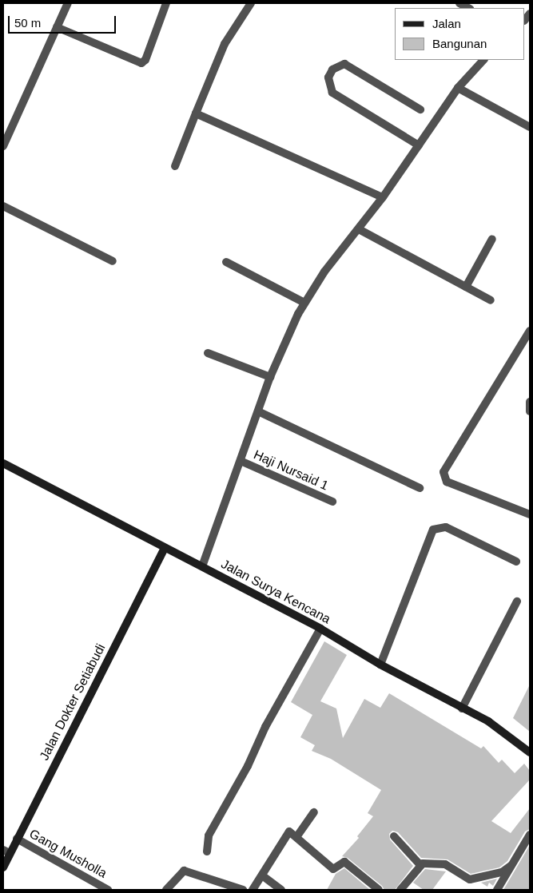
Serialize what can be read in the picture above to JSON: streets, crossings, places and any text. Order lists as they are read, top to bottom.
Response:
{
  "streets": {
    "main road": ["Jalan Surya Kencana", "Jalan Dokter Setiabudi"],
    "street": ["Haji Nursaid 1", "Gang Musholla"]
  },
  "crossings": [
    ["Jalan Surya Kencana", "Jalan Dokter Setiabudi"],
    ["Jalan Dokter Setiabudi", "Gang Musholla"]
  ],
  "legend": ["Jalan", "Bangunan"],
  "scale_bar": "50 m"
}
